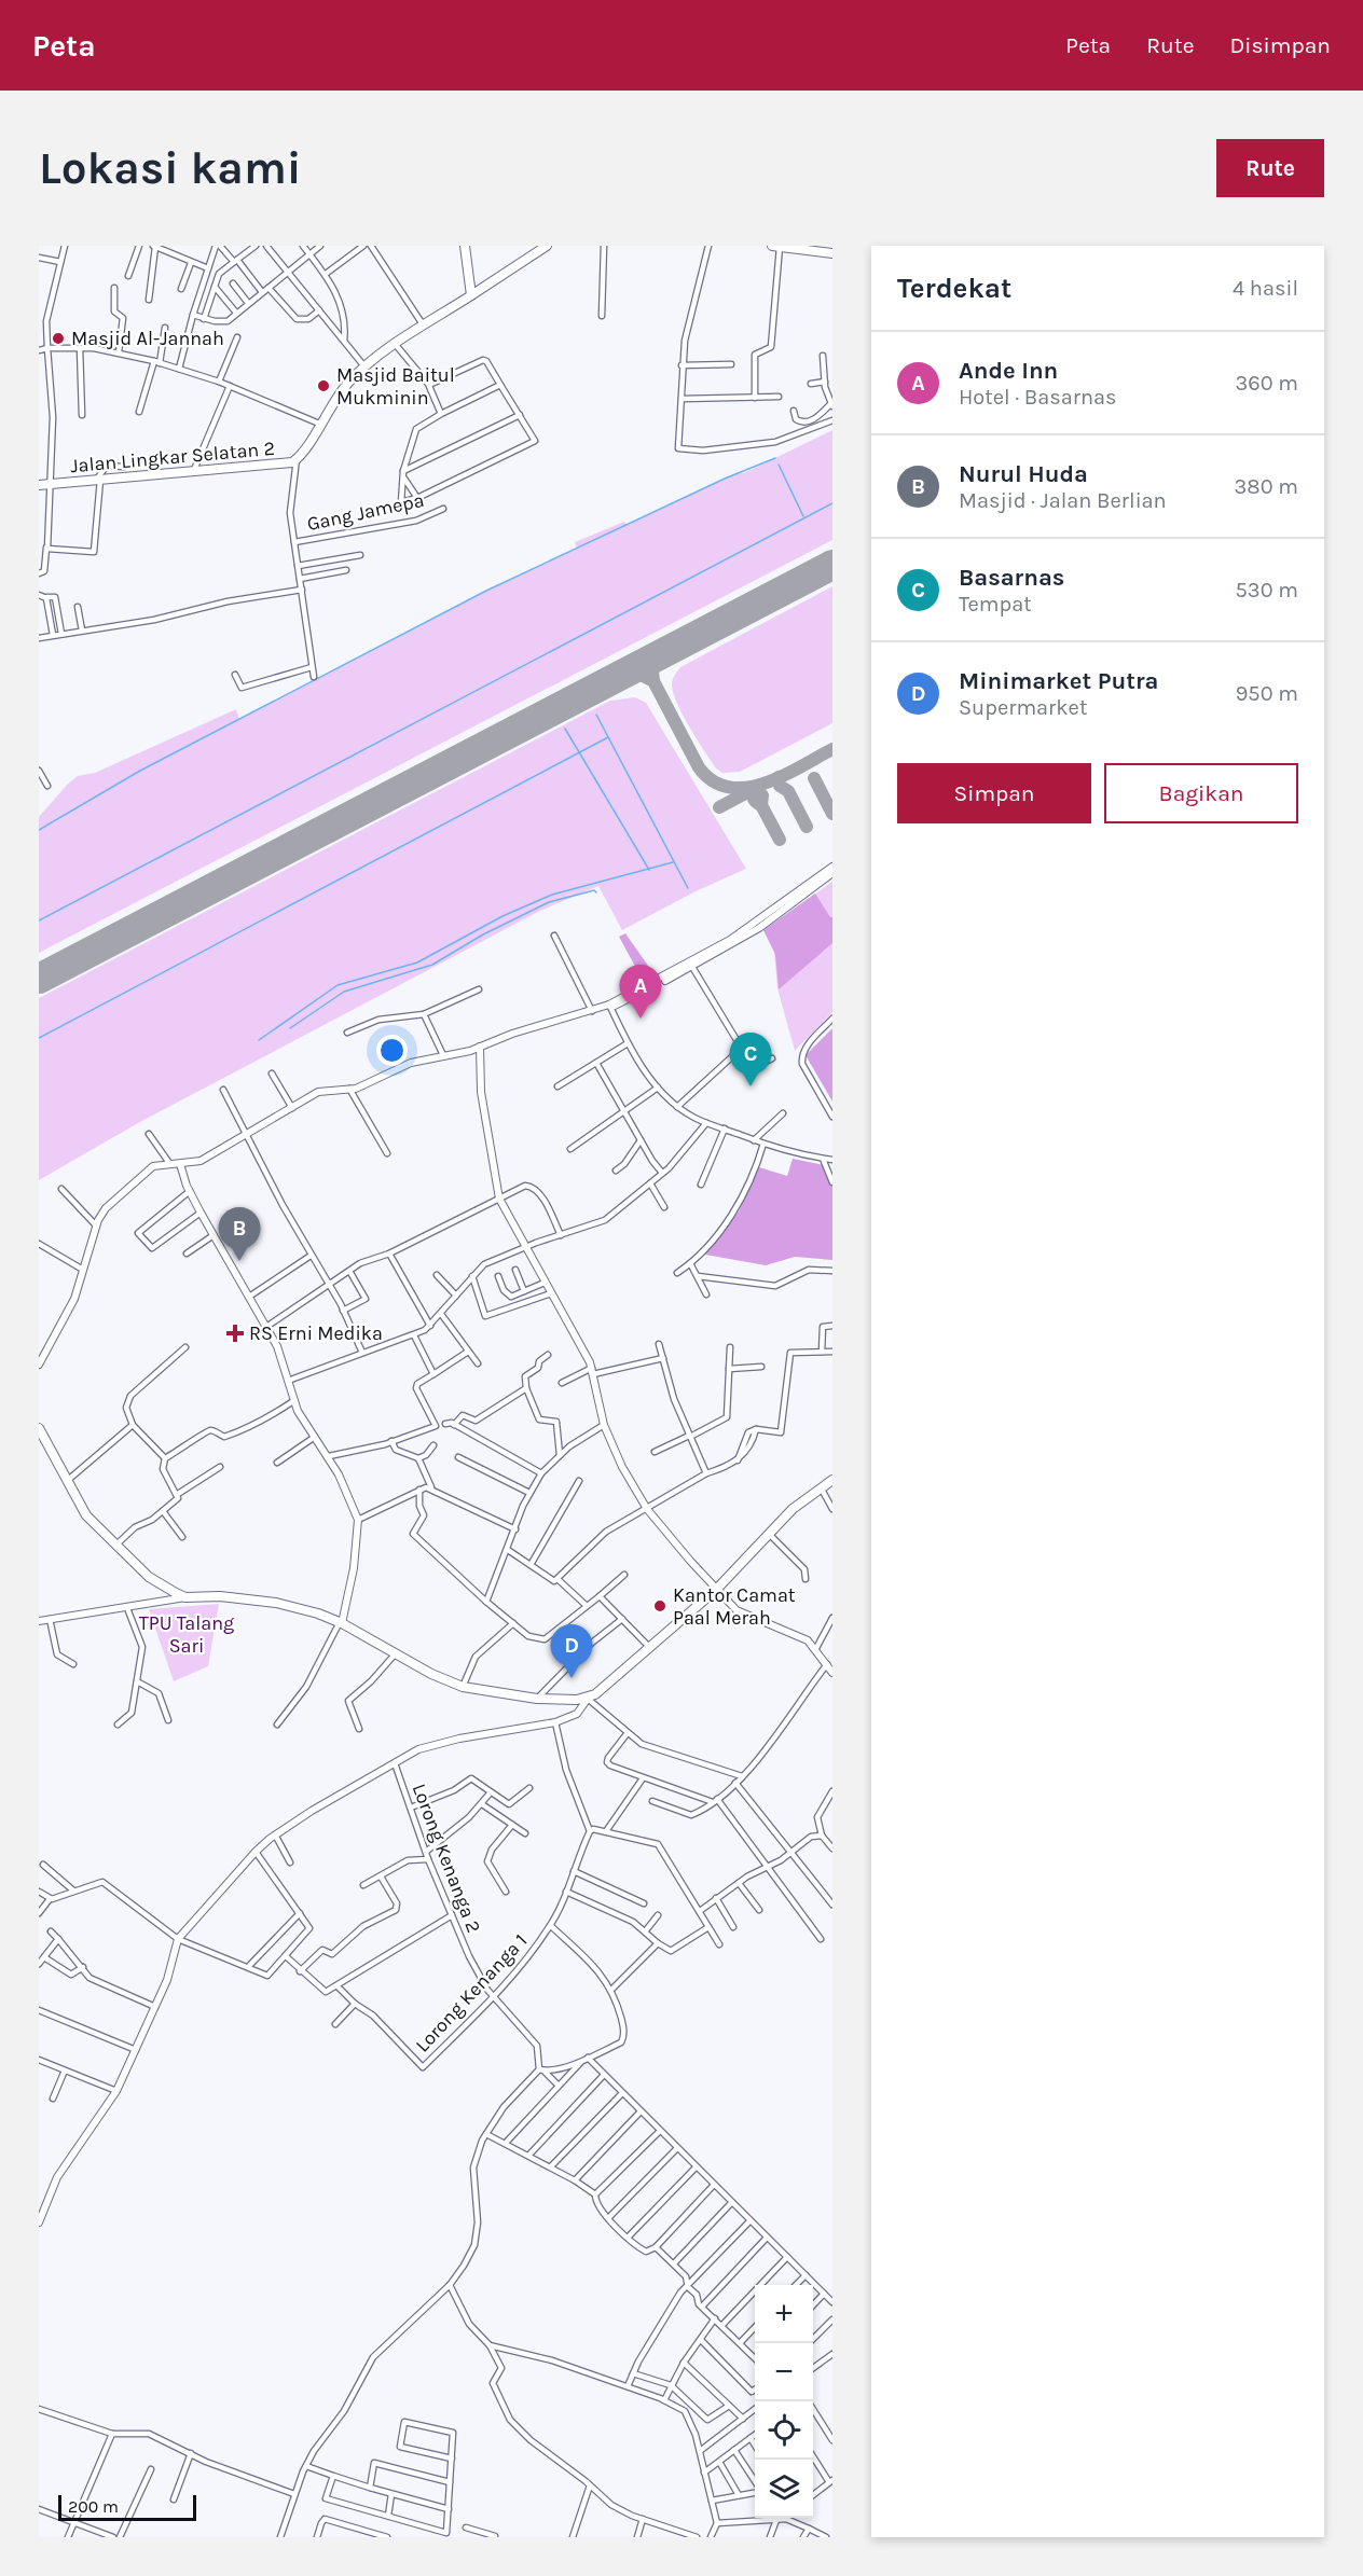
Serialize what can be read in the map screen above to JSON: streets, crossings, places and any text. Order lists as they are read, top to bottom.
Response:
{
  "streets": {
    "highway": ["Jalan Lingkar Selatan 2"],
    "street": ["Gang Jamepa", "Lorong Kenanga 2", "Lorong Kenanga 1"]
  },
  "crossings": [
    ["Lorong Kenanga 2", "Lorong Kenanga 1"]
  ],
  "parks": ["TPU Talang Sari"],
  "places": {
    "other": ["Masjid Al-Jannah", "Masjid Baitul Mukminin", "Kantor Camat Paal Merah"],
    "health": ["RS Erni Medika"]
  },
  "scale_bar": "200 m",
  "page": {
    "header": "Peta",
    "nav": ["Peta", "Rute", "Disimpan"],
    "buttons": [
      "Rute",
      ["Simpan", "Bagikan"]
    ],
    "title": "Lokasi kami",
    "heading": ["Terdekat", "4 hasil"],
    "list": [
      {
        "mark": "A",
        "name": "Ande Inn",
        "note": "Hotel · Basarnas",
        "value": "360 m"
      },
      {
        "mark": "B",
        "name": "Nurul Huda",
        "note": "Masjid · Jalan Berlian",
        "value": "380 m"
      },
      {
        "mark": "C",
        "name": "Basarnas",
        "note": "Tempat",
        "value": "530 m"
      },
      {
        "mark": "D",
        "name": "Minimarket Putra",
        "note": "Supermarket",
        "value": "950 m"
      }
    ],
    "pins": [
      "A",
      "C",
      "B",
      "D"
    ],
    "map_buttons": ["+", "−"],
    "scale": "200 m"
  }
}
